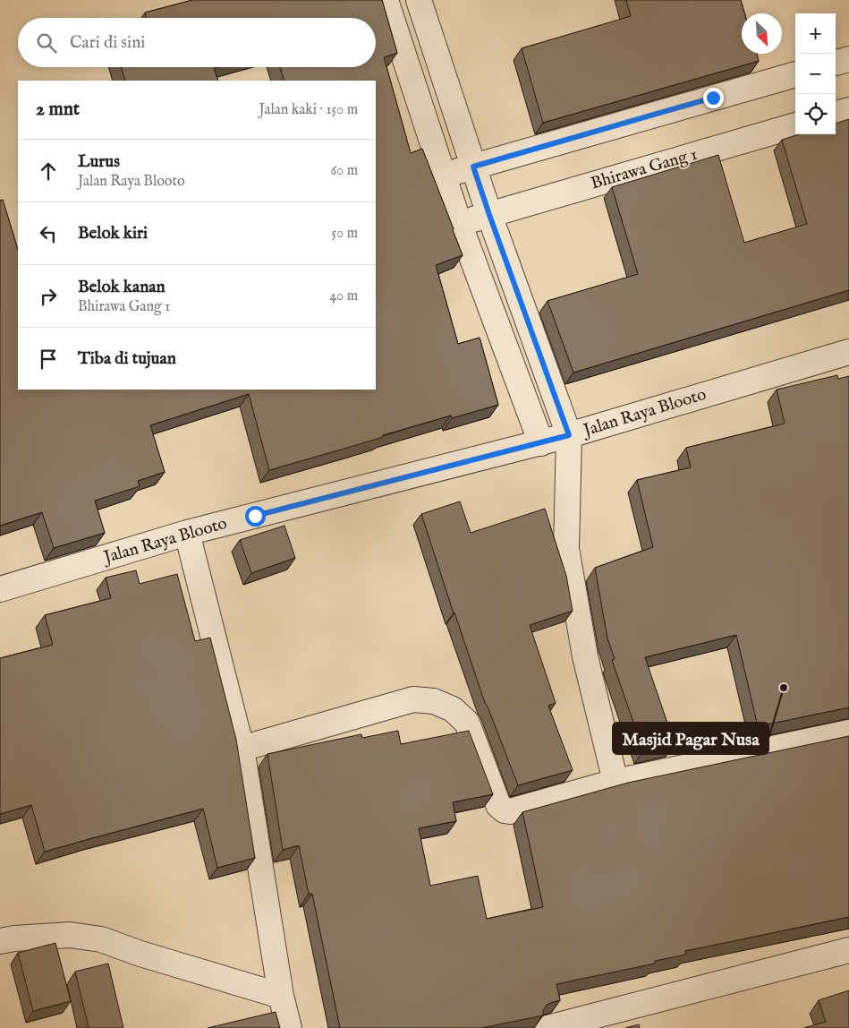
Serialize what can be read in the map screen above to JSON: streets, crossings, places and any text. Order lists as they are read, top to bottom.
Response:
{
  "streets": {
    "street": ["Bhirawa Gang 1", "Jalan Raya Blooto"]
  },
  "places": ["Masjid Pagar Nusa"],
  "north": "bottom right",
  "page": {
    "map_buttons": ["+", "−"],
    "search": "Cari di sini",
    "heading": ["2 mnt", "Jalan kaki · 150 m"],
    "list": [
      ["Lurus", "Jalan Raya Blooto", "60 m"],
      ["Belok kiri", "50 m"],
      ["Belok kanan", "Bhirawa Gang 1", "40 m"],
      "Tiba di tujuan"
    ]
  }
}
